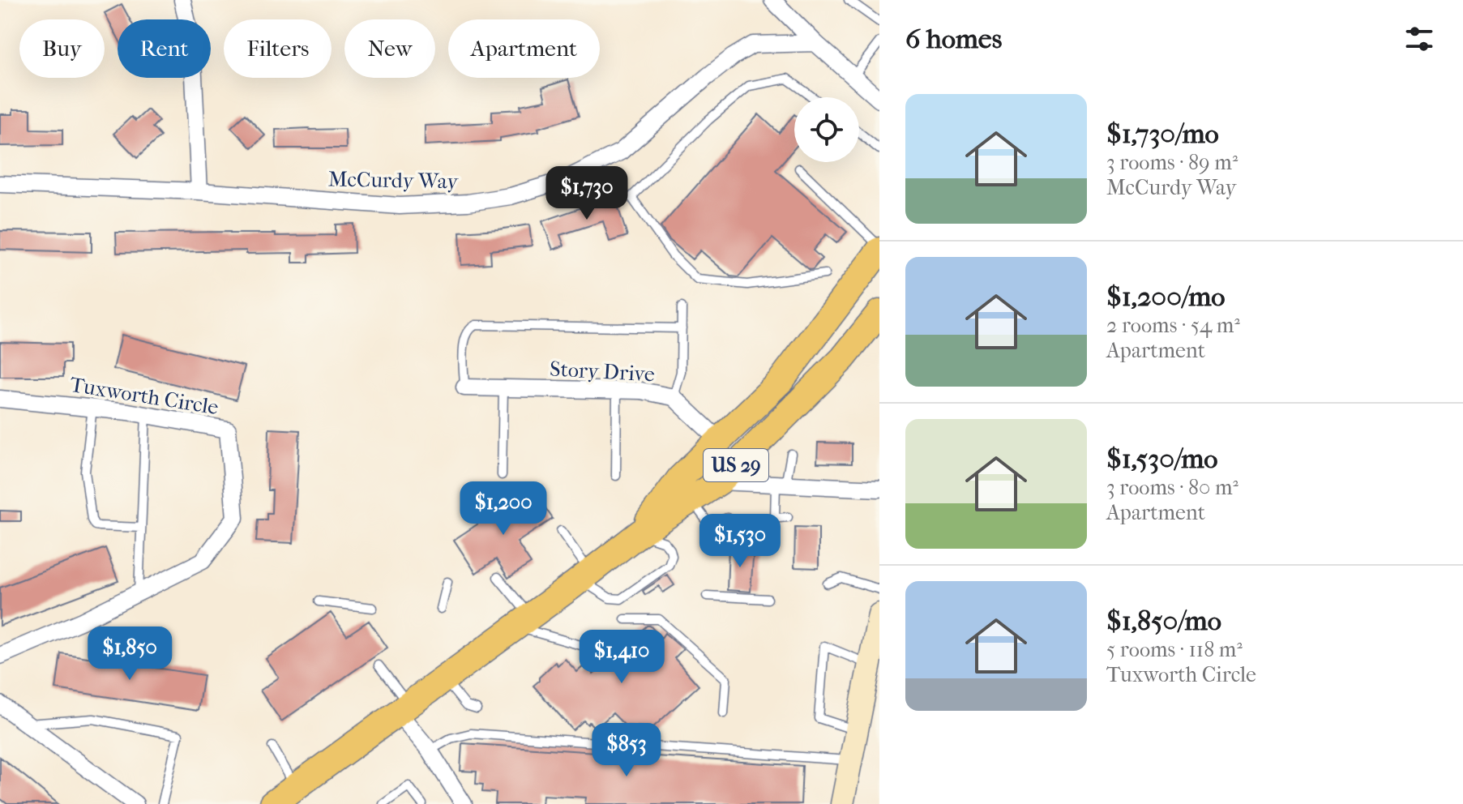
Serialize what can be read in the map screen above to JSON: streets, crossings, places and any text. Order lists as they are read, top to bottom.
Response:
{
  "streets": {
    "highway": ["US 29"],
    "street": ["McCurdy Way", "Story Drive", "Tuxworth Circle"]
  },
  "crossings": [
    ["Story Drive", "US 29"]
  ],
  "page": {
    "heading": "6 homes",
    "chip": [
      "Buy",
      "Rent",
      "Filters",
      "New",
      "Apartment"
    ],
    "list": [
      {
        "name": "$1,730/mo",
        "note": "3 rooms · 89 m² · McCurdy Way"
      },
      {
        "name": "$1,200/mo",
        "note": "2 rooms · 54 m² · Apartment"
      },
      {
        "name": "$1,530/mo",
        "note": "3 rooms · 80 m² · Apartment"
      },
      {
        "name": "$1,850/mo",
        "note": "5 rooms · 118 m² · Tuxworth Circle"
      }
    ],
    "price": [
      "$1,730",
      "$1,200",
      "$1,530",
      "$1,850",
      "$1,410",
      "$853"
    ]
  }
}
